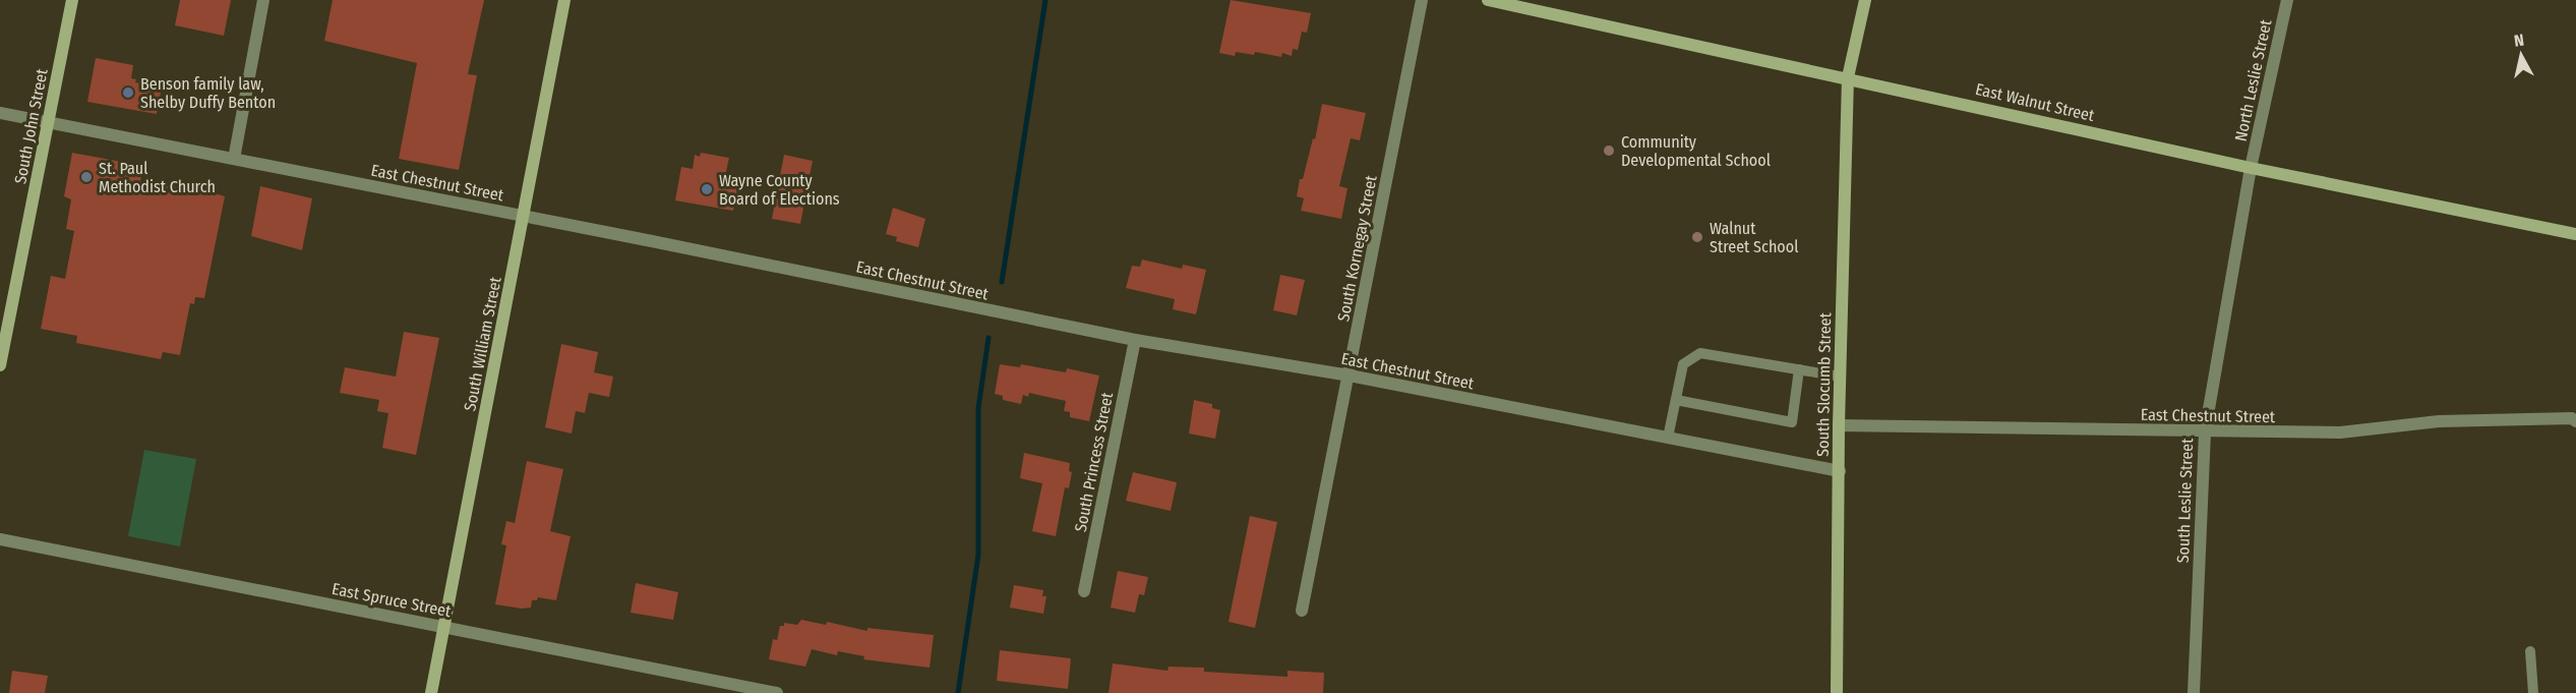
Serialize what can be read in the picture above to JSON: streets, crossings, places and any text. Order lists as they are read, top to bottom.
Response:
{
  "streets": {
    "street": [
      "North Leslie Street",
      "East Walnut Street",
      "South John Street",
      "East Chestnut Street",
      "South Kornegay Street",
      "South William Street",
      "South Slocumb Street",
      "South Princess Street",
      "South Leslie Street",
      "East Spruce Street"
    ]
  },
  "crossings": [
    ["North Leslie Street", "East Walnut Street"],
    ["North Leslie Street", "South Leslie Street"],
    ["East Walnut Street", "South Slocumb Street"],
    ["East Walnut Street", "South Leslie Street"],
    ["South John Street", "East Chestnut Street"],
    ["East Chestnut Street", "South Kornegay Street"],
    ["East Chestnut Street", "South William Street"],
    ["East Chestnut Street", "South Slocumb Street"],
    ["East Chestnut Street", "South Princess Street"],
    ["East Chestnut Street", "South Leslie Street"],
    ["South William Street", "East Spruce Street"]
  ],
  "places": [
    "Benson family law, Shelby Duffy Benton",
    "Community Developmental School",
    "St. Paul Methodist Church",
    "Wayne County Board of Elections",
    "Walnut Street School"
  ],
  "north": "top"
}
